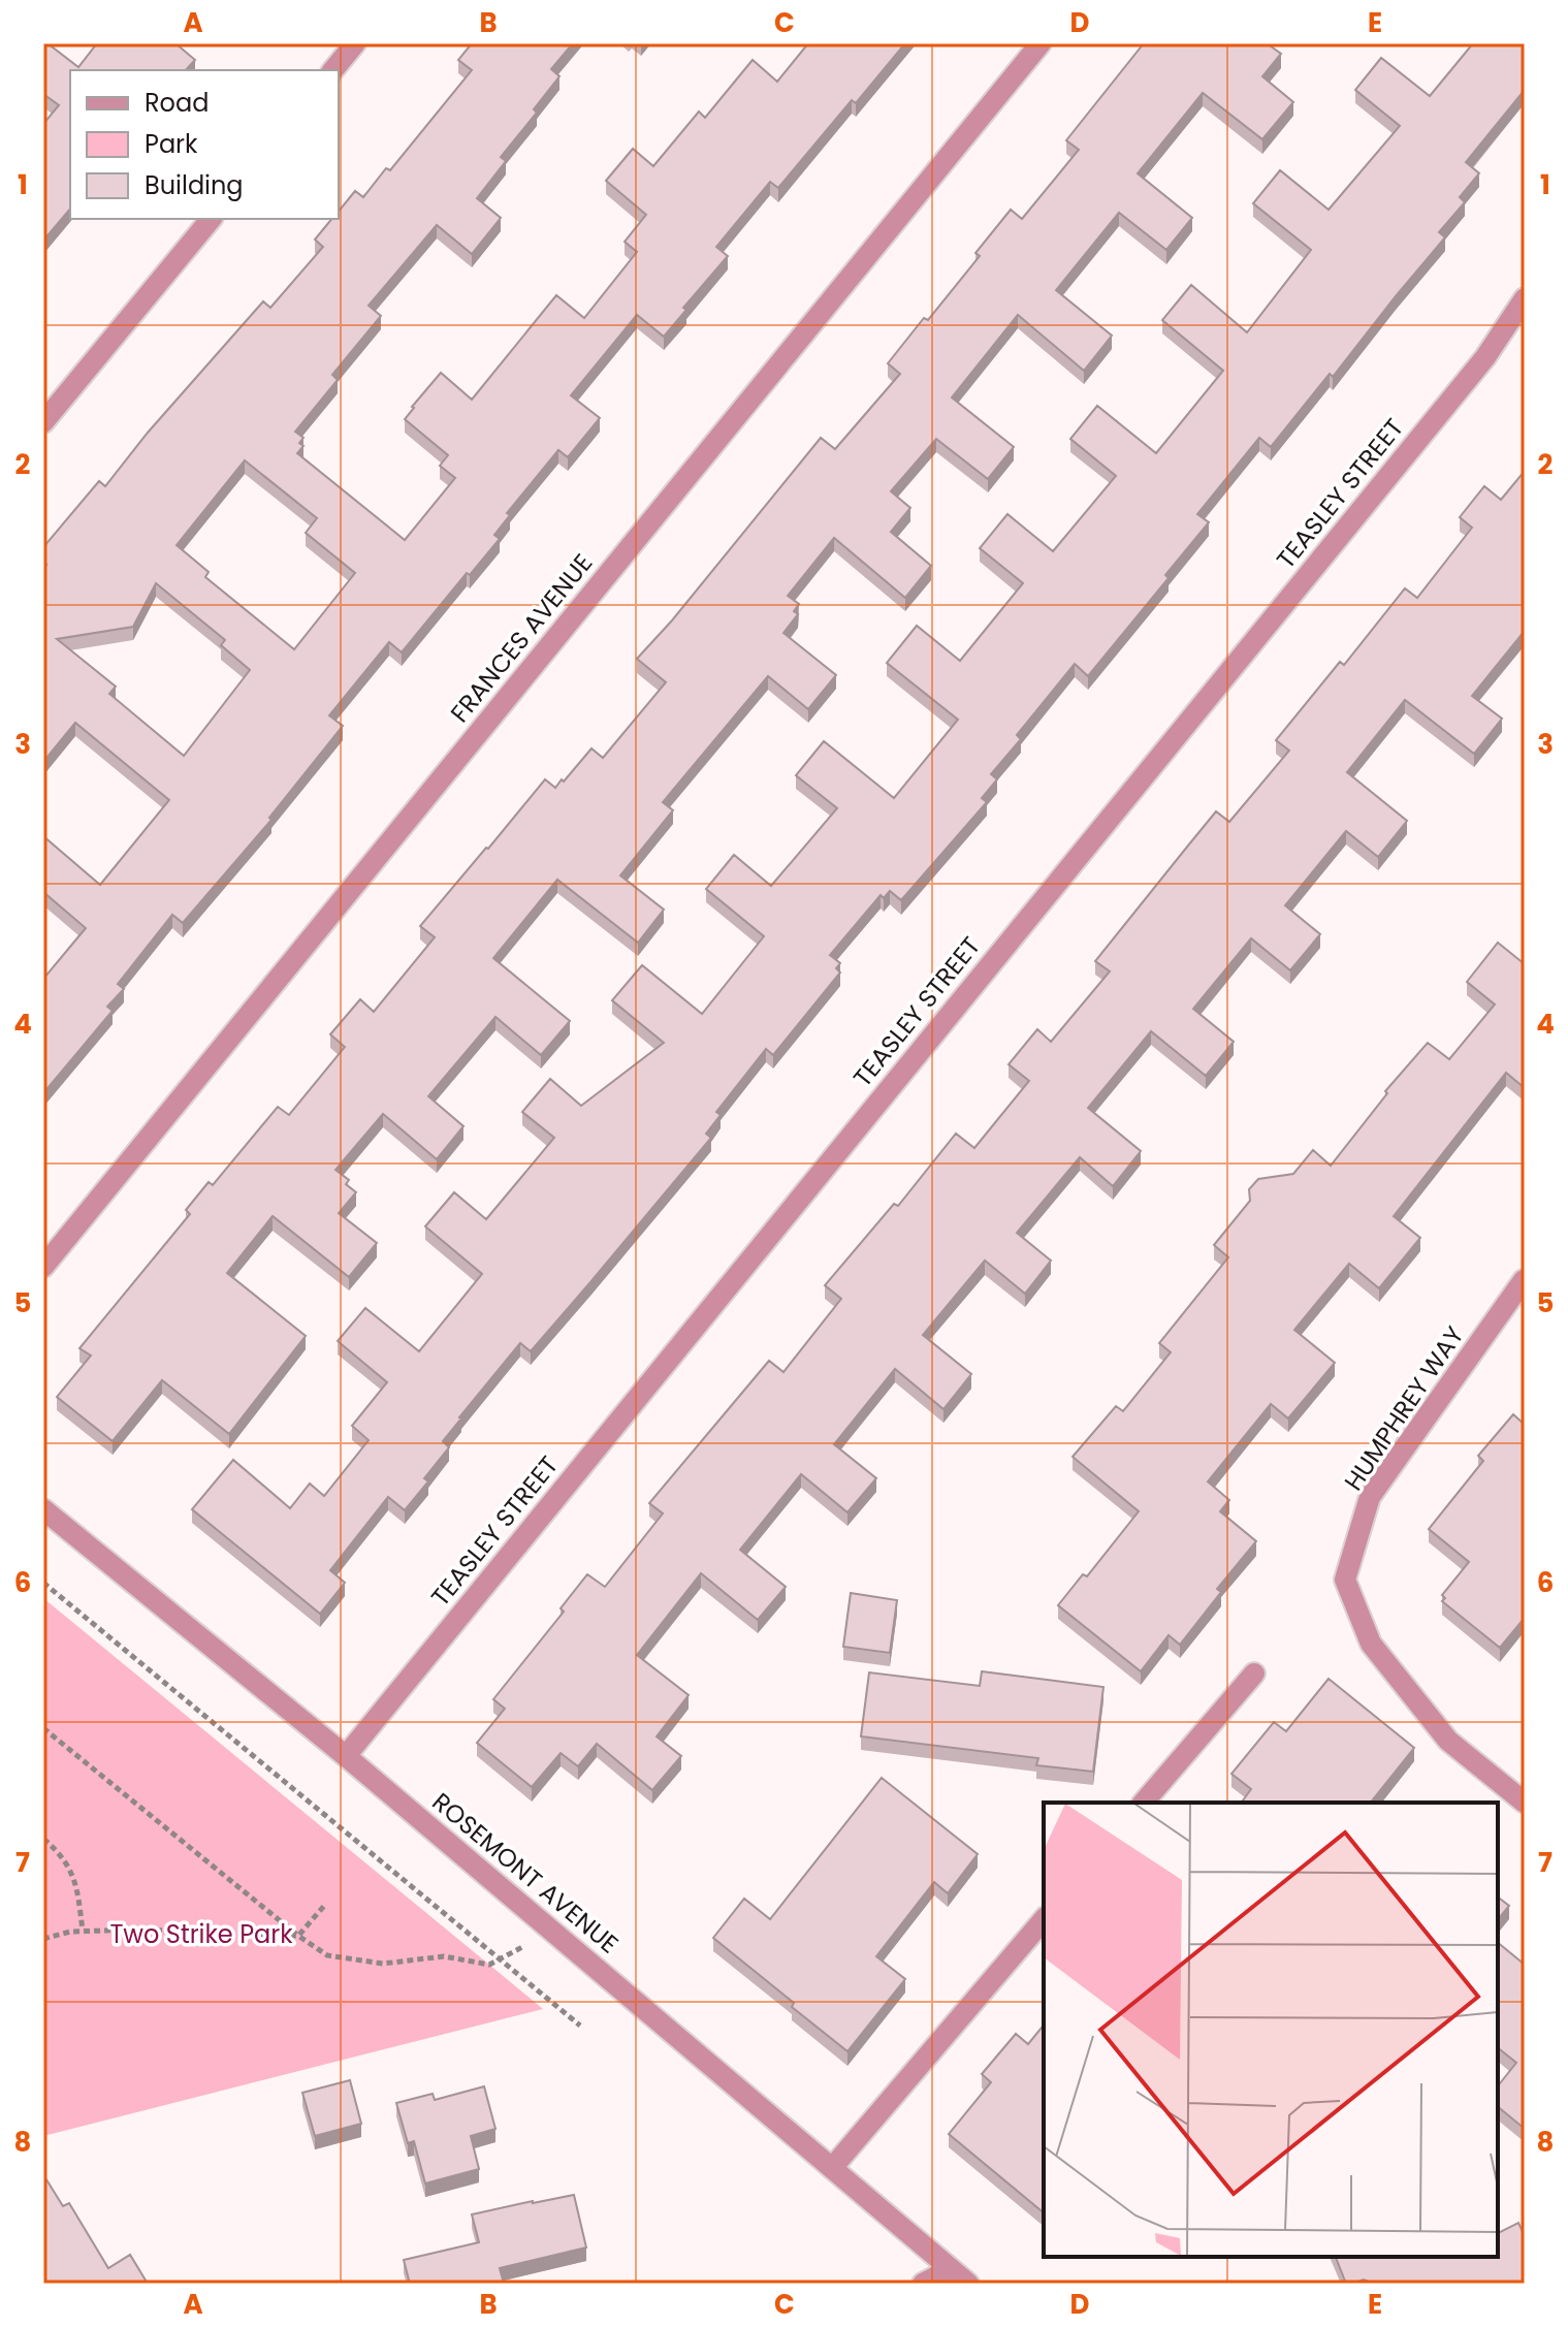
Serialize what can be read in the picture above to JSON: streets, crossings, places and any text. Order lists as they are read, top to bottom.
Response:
{
  "streets": {
    "street": [
      "TEASLEY STREET",
      "FRANCES AVENUE",
      "HUMPHREY WAY",
      "ROSEMONT AVENUE"
    ]
  },
  "crossings": [
    ["TEASLEY STREET", "ROSEMONT AVENUE"]
  ],
  "parks": ["Two Strike Park"],
  "legend": ["Road", "Park", "Building"],
  "grid": {
    "columns": [
      "A",
      "B",
      "C",
      "D",
      "E"
    ],
    "rows": [
      "1",
      "2",
      "3",
      "4",
      "5",
      "6",
      "7",
      "8"
    ]
  }
}
